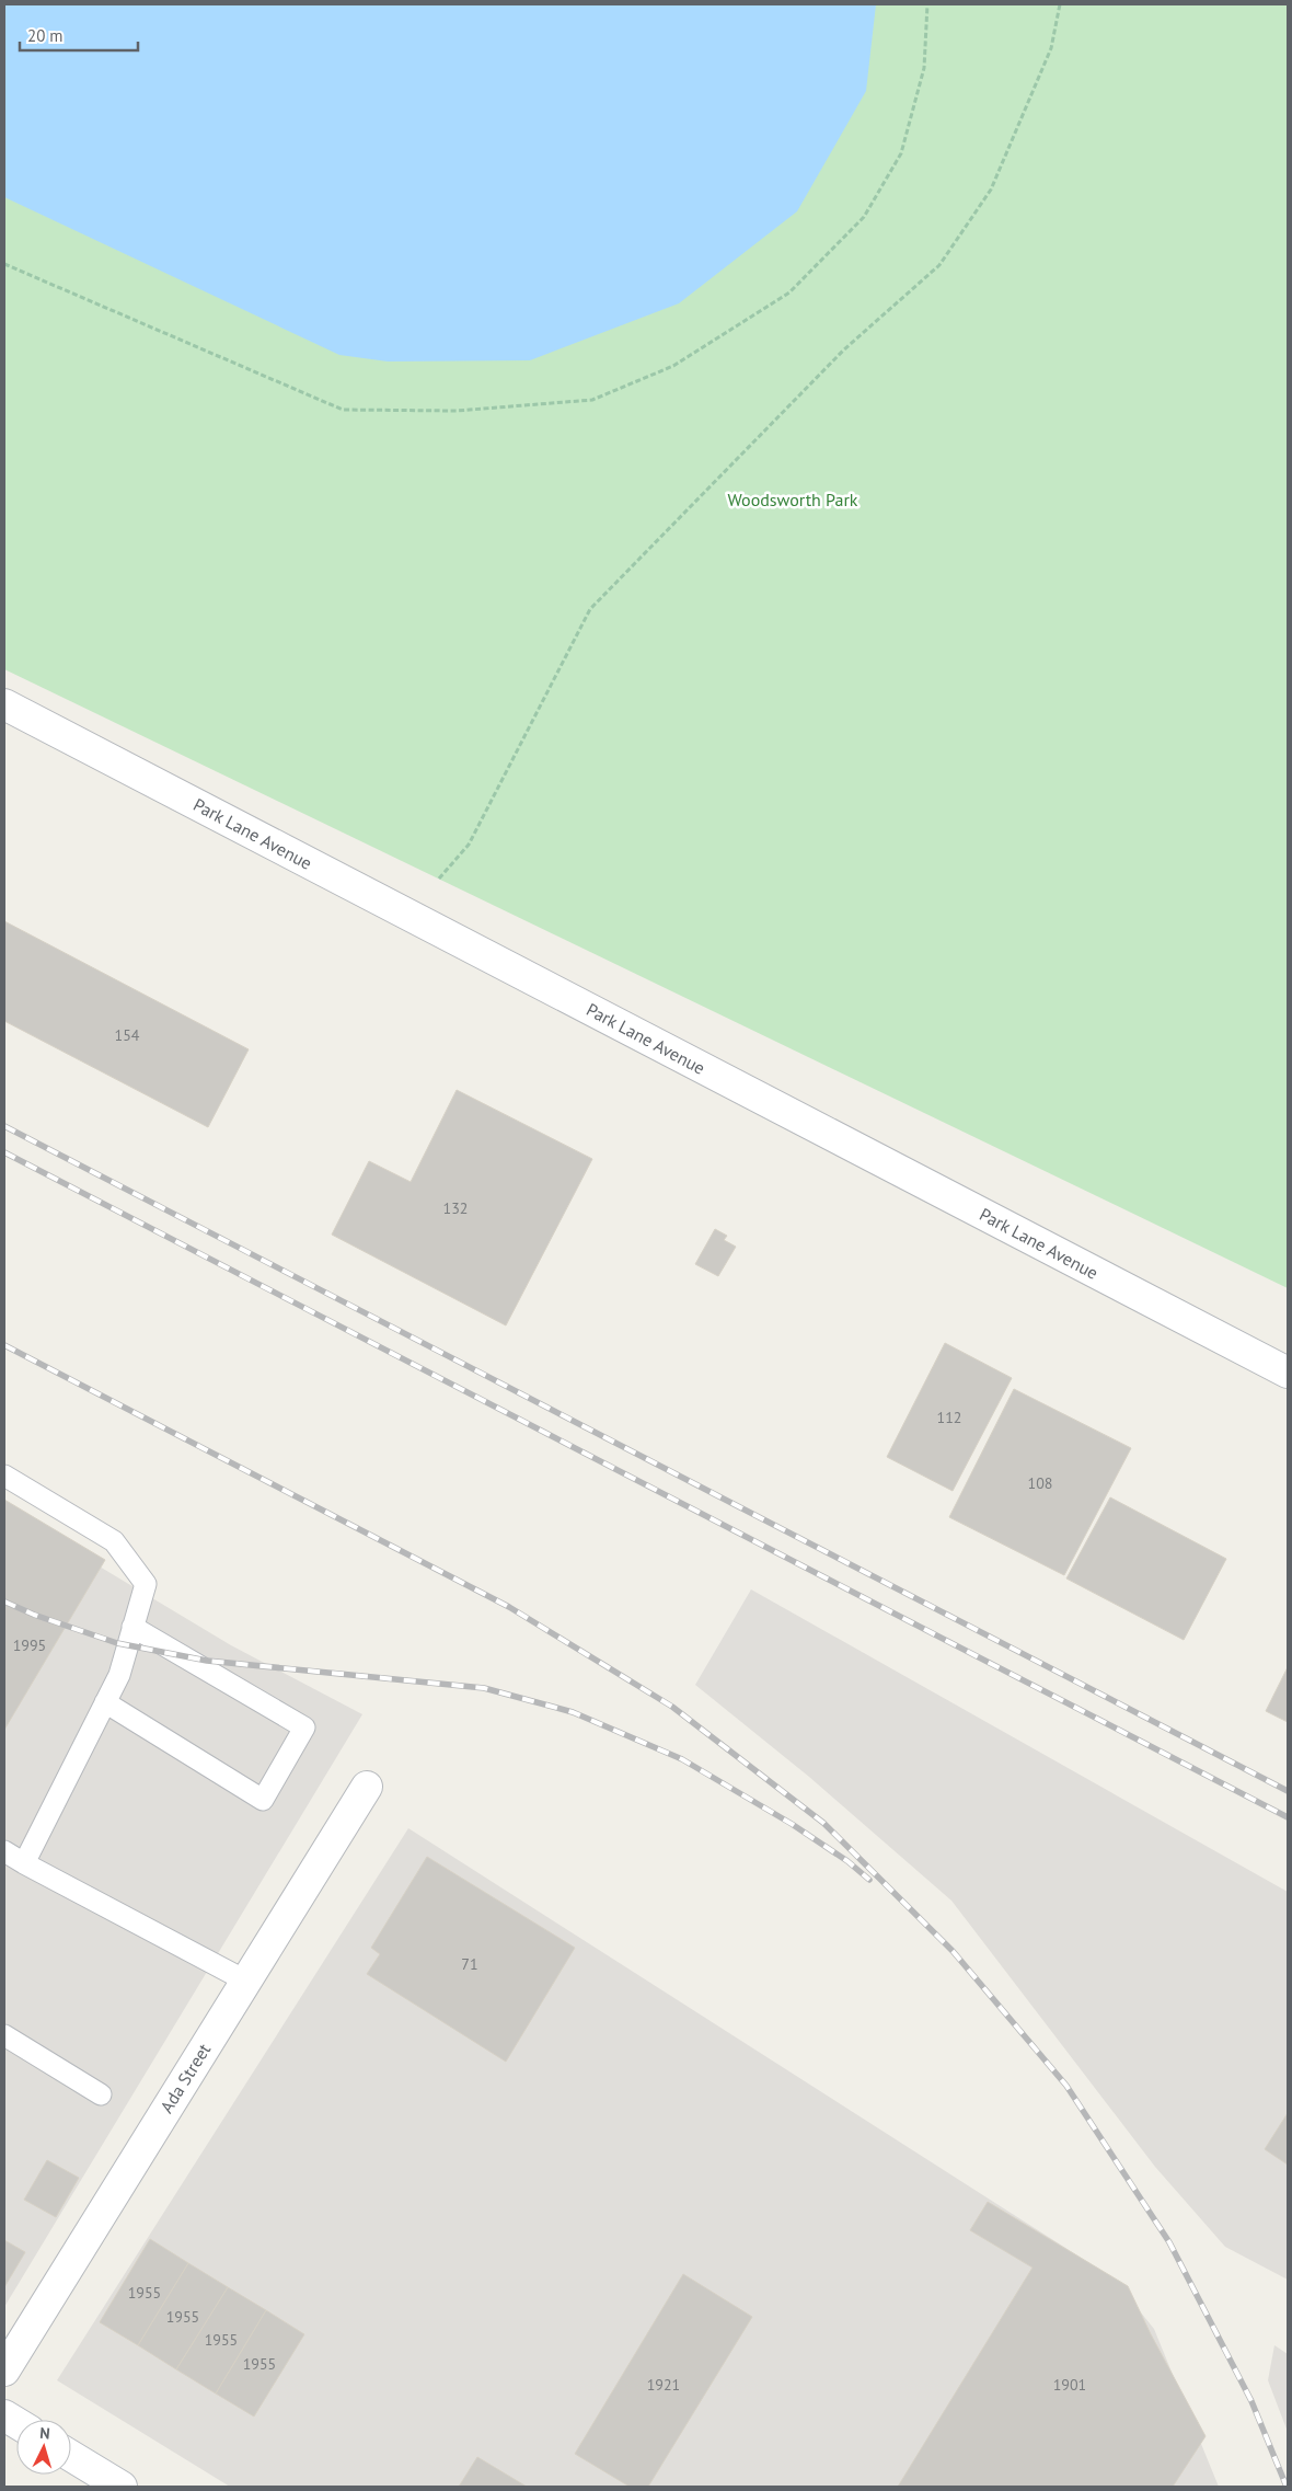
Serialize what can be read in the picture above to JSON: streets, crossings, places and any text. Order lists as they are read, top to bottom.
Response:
{
  "streets": {
    "street": ["Park Lane Avenue", "Ada Street"]
  },
  "parks": ["Woodsworth Park"],
  "house_numbers": [
    "154",
    "132",
    "112",
    "108",
    "1995",
    "71",
    "1955",
    "1955",
    "1955",
    "1955",
    "1921",
    "1901"
  ],
  "scale_bar": "20 m",
  "north": "top"
}
